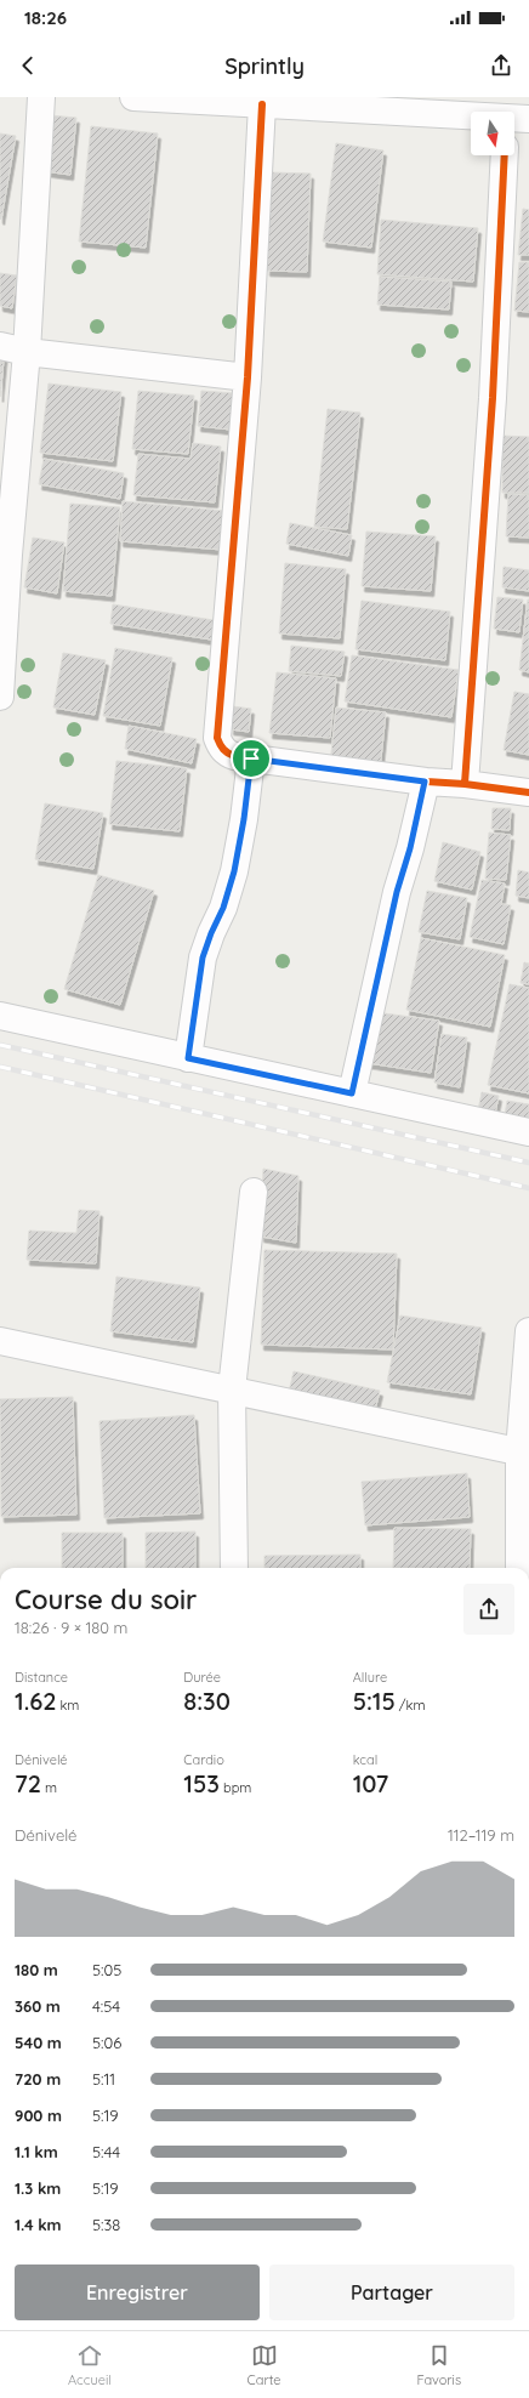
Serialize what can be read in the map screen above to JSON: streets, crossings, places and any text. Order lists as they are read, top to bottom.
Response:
{
  "north": "bottom",
  "page": {
    "status": "18:26",
    "header": "Sprintly",
    "heading": ["Course du soir", "18:26 · 9 × 180 m"],
    "stats": [
      ["Distance", "1.62 km"],
      ["Durée", "8:30"],
      ["Allure", "5:15 /km"],
      ["Dénivelé", "72 m"],
      ["Cardio", "153 bpm"],
      ["kcal", "107"]
    ],
    "chart": ["Dénivelé", "112–119 m"],
    "list": [
      {
        "name": "180 m",
        "note": "5:05"
      },
      {
        "name": "360 m",
        "note": "4:54"
      },
      {
        "name": "540 m",
        "note": "5:06"
      },
      {
        "name": "720 m",
        "note": "5:11"
      },
      {
        "name": "900 m",
        "note": "5:19"
      },
      {
        "name": "1.1 km",
        "note": "5:44"
      },
      {
        "name": "1.3 km",
        "note": "5:19"
      },
      {
        "name": "1.4 km",
        "note": "5:38"
      }
    ],
    "buttons": ["Enregistrer", "Partager"],
    "tabs": ["Accueil", "Carte", "Favoris"]
  }
}
